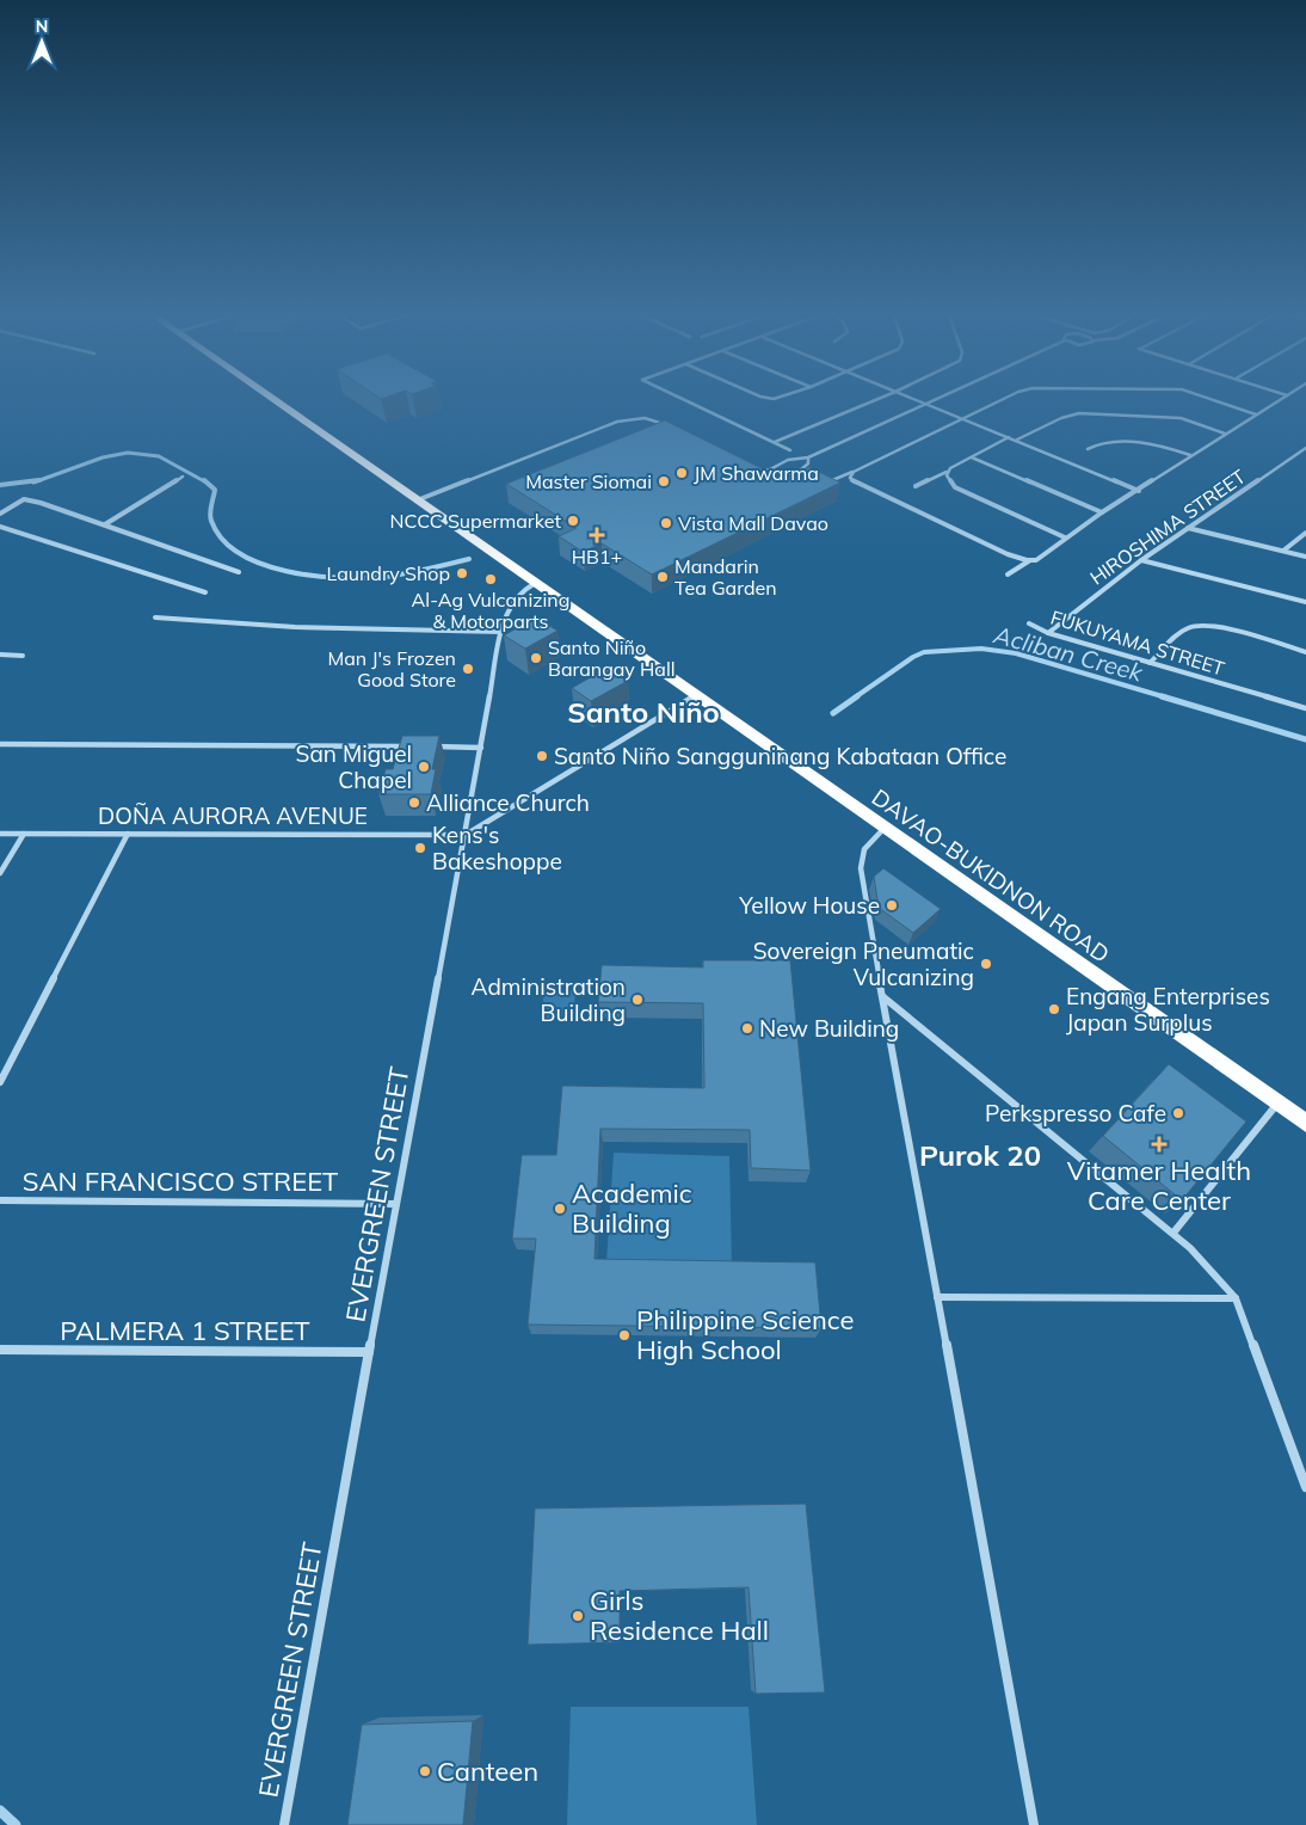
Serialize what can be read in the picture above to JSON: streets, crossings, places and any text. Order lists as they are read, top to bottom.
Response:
{
  "streets": {
    "highway": ["DAVAO-BUKIDNON ROAD"],
    "street": [
      "HIROSHIMA STREET",
      "FUKUYAMA STREET",
      "DOÑA AURORA AVENUE",
      "SAN FRANCISCO STREET",
      "EVERGREEN STREET",
      "PALMERA 1 STREET"
    ]
  },
  "crossings": [
    ["HIROSHIMA STREET", "FUKUYAMA STREET"],
    ["DOÑA AURORA AVENUE", "EVERGREEN STREET"],
    ["DAVAO-BUKIDNON ROAD", "EVERGREEN STREET"],
    ["SAN FRANCISCO STREET", "EVERGREEN STREET"],
    ["EVERGREEN STREET", "PALMERA 1 STREET"]
  ],
  "districts": ["Santo Niño", "Purok 20"],
  "water": ["Acliban Creek"],
  "places": {
    "other": [
      "JM Shawarma",
      "Master Siomai",
      "NCCC Supermarket",
      "Vista Mall Davao",
      "Laundry Shop",
      "Mandarin Tea Garden",
      "Al-Ag Vulcanizing & Motorparts",
      "Santo Niño Barangay Hall",
      "Man J's Frozen Good Store",
      "Santo Niño Sangguninang Kabataan Office",
      "San Miguel Chapel",
      "Alliance Church",
      "Kens's Bakeshoppe",
      "Yellow House",
      "Sovereign Pneumatic Vulcanizing",
      "Administration Building",
      "Engang Enterprises Japan Surplus",
      "New Building",
      "Perkspresso Cafe",
      "Academic Building",
      "Philippine Science High School",
      "Girls Residence Hall",
      "Canteen"
    ],
    "health": ["HB1+", "Vitamer Health Care Center"]
  },
  "north": "top"
}
